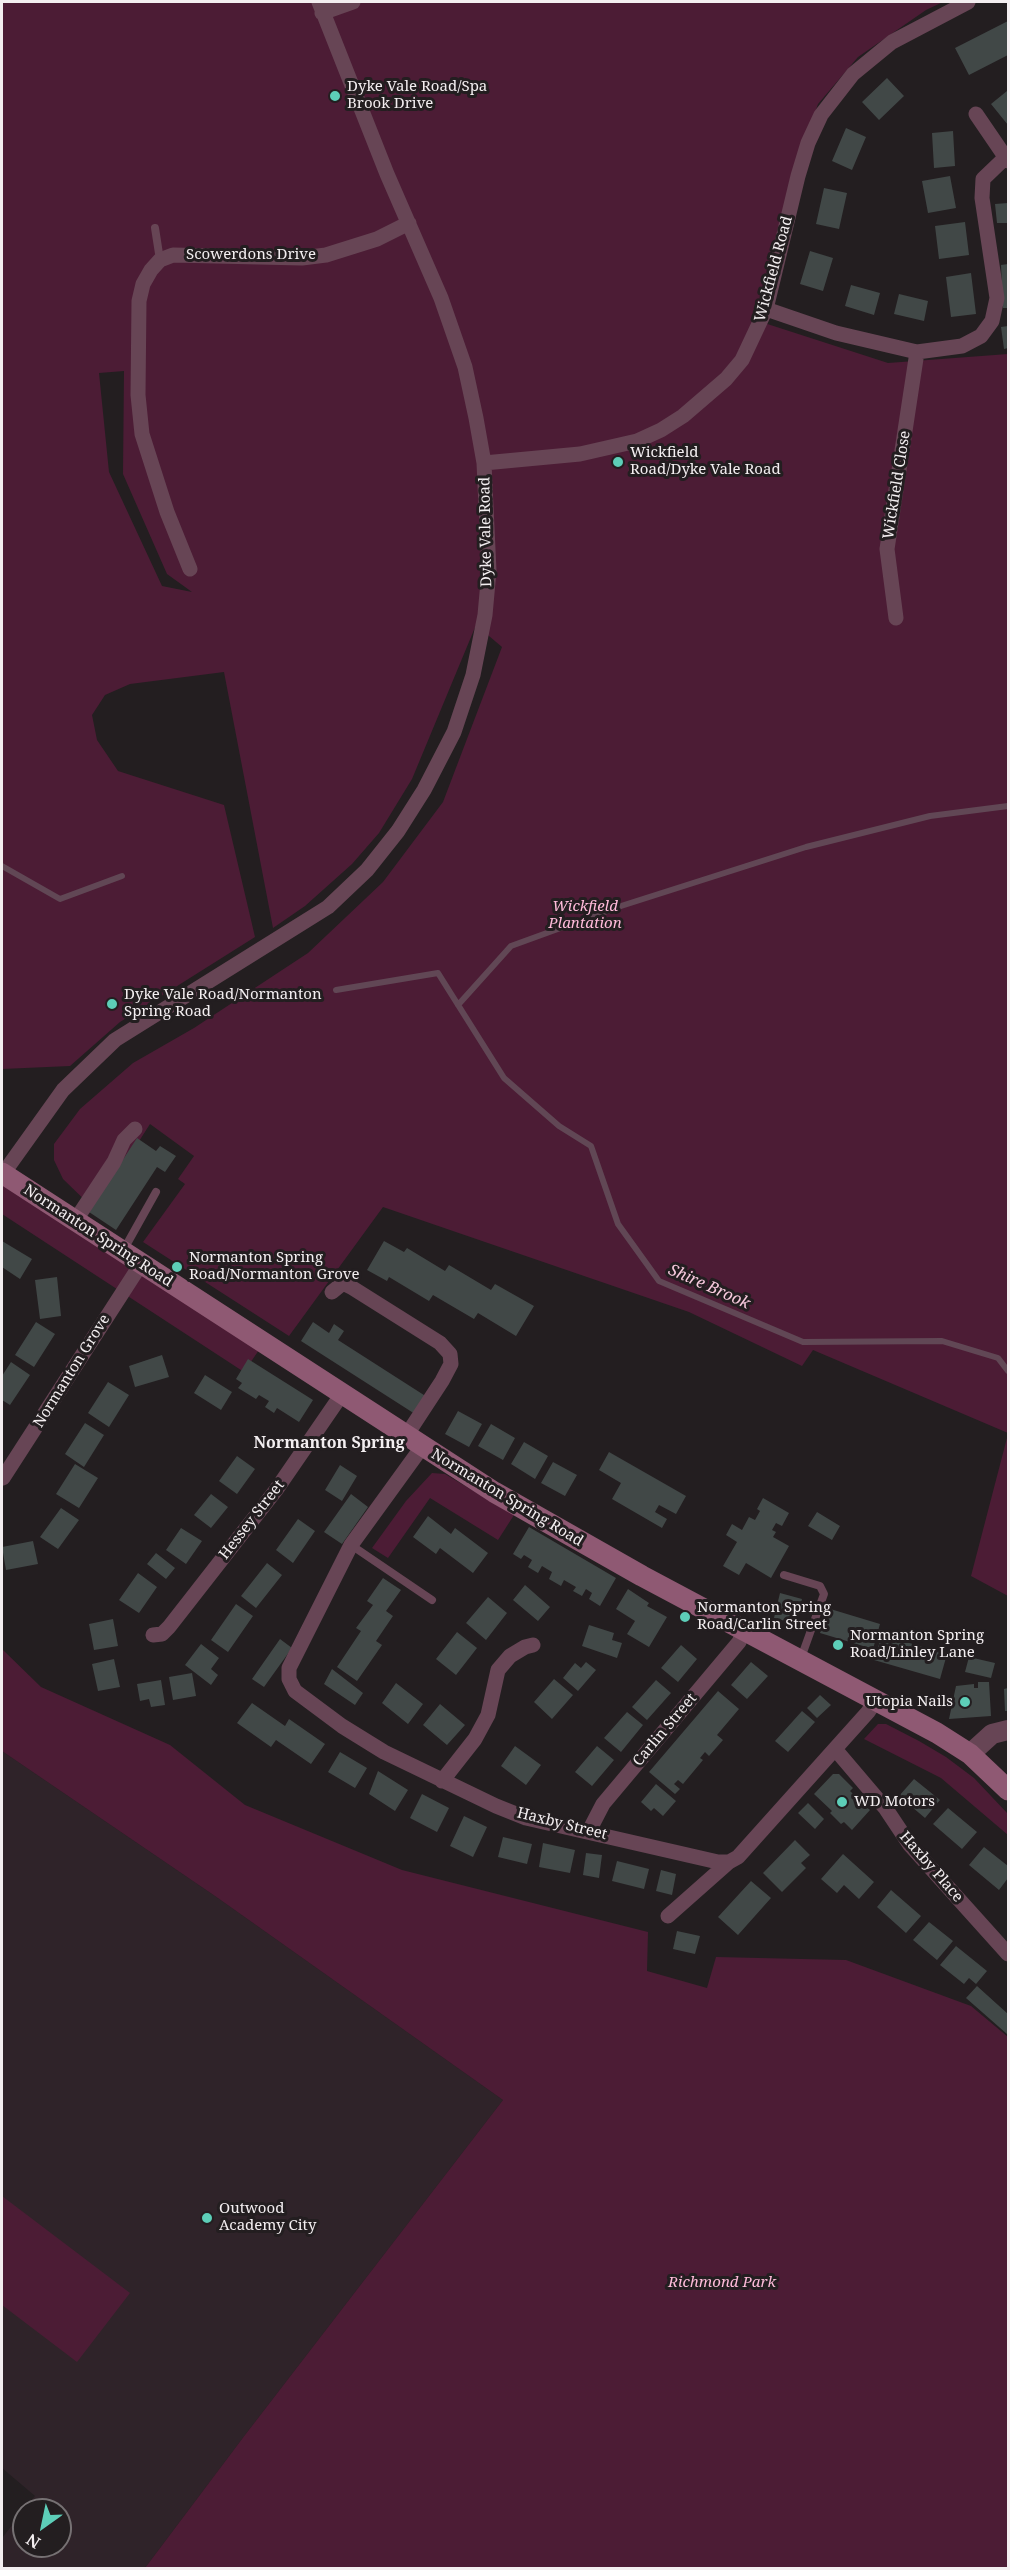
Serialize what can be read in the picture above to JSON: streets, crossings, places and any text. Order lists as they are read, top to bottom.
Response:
{
  "streets": {
    "main road": ["Normanton Spring Road"],
    "street": [
      "Scowerdons Drive",
      "Wickfield Road",
      "Wickfield Close",
      "Dyke Vale Road",
      "Normanton Grove",
      "Hessey Street",
      "Carlin Street",
      "Haxby Street",
      "Haxby Place"
    ]
  },
  "crossings": [
    ["Scowerdons Drive", "Dyke Vale Road"],
    ["Wickfield Road", "Dyke Vale Road"],
    ["Dyke Vale Road", "Normanton Spring Road"],
    ["Normanton Spring Road", "Normanton Grove"],
    ["Normanton Spring Road", "Hessey Street"],
    ["Normanton Spring Road", "Carlin Street"],
    ["Normanton Spring Road", "Haxby Street"],
    ["Carlin Street", "Haxby Street"]
  ],
  "districts": ["Normanton Spring"],
  "water": ["Shire Brook"],
  "parks": ["Wickfield Plantation", "Richmond Park"],
  "places": [
    "Dyke Vale Road/Spa Brook Drive",
    "Wickfield Road/Dyke Vale Road",
    "Dyke Vale Road/Normanton Spring Road",
    "Normanton Spring Road/Normanton Grove",
    "Normanton Spring Road/Carlin Street",
    "Normanton Spring Road/Linley Lane",
    "Utopia Nails",
    "WD Motors",
    "Outwood Academy City"
  ],
  "north": "bottom left"
}
